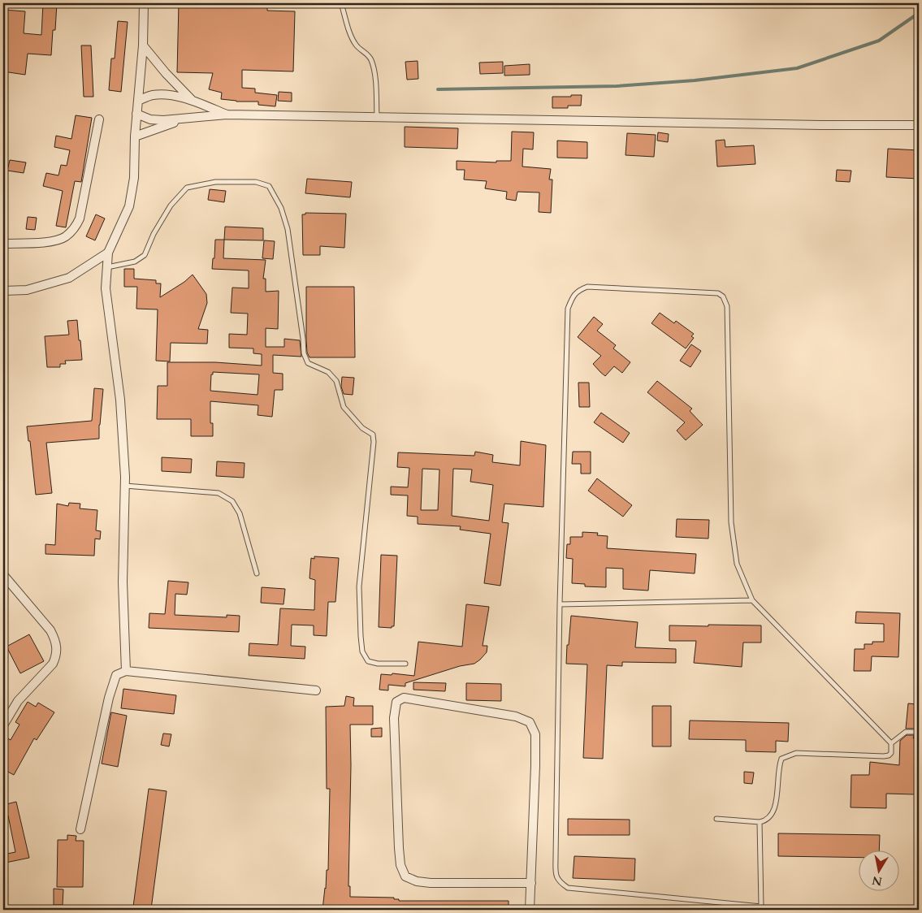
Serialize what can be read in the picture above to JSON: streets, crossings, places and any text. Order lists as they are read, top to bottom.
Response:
{
  "north": "bottom"
}
